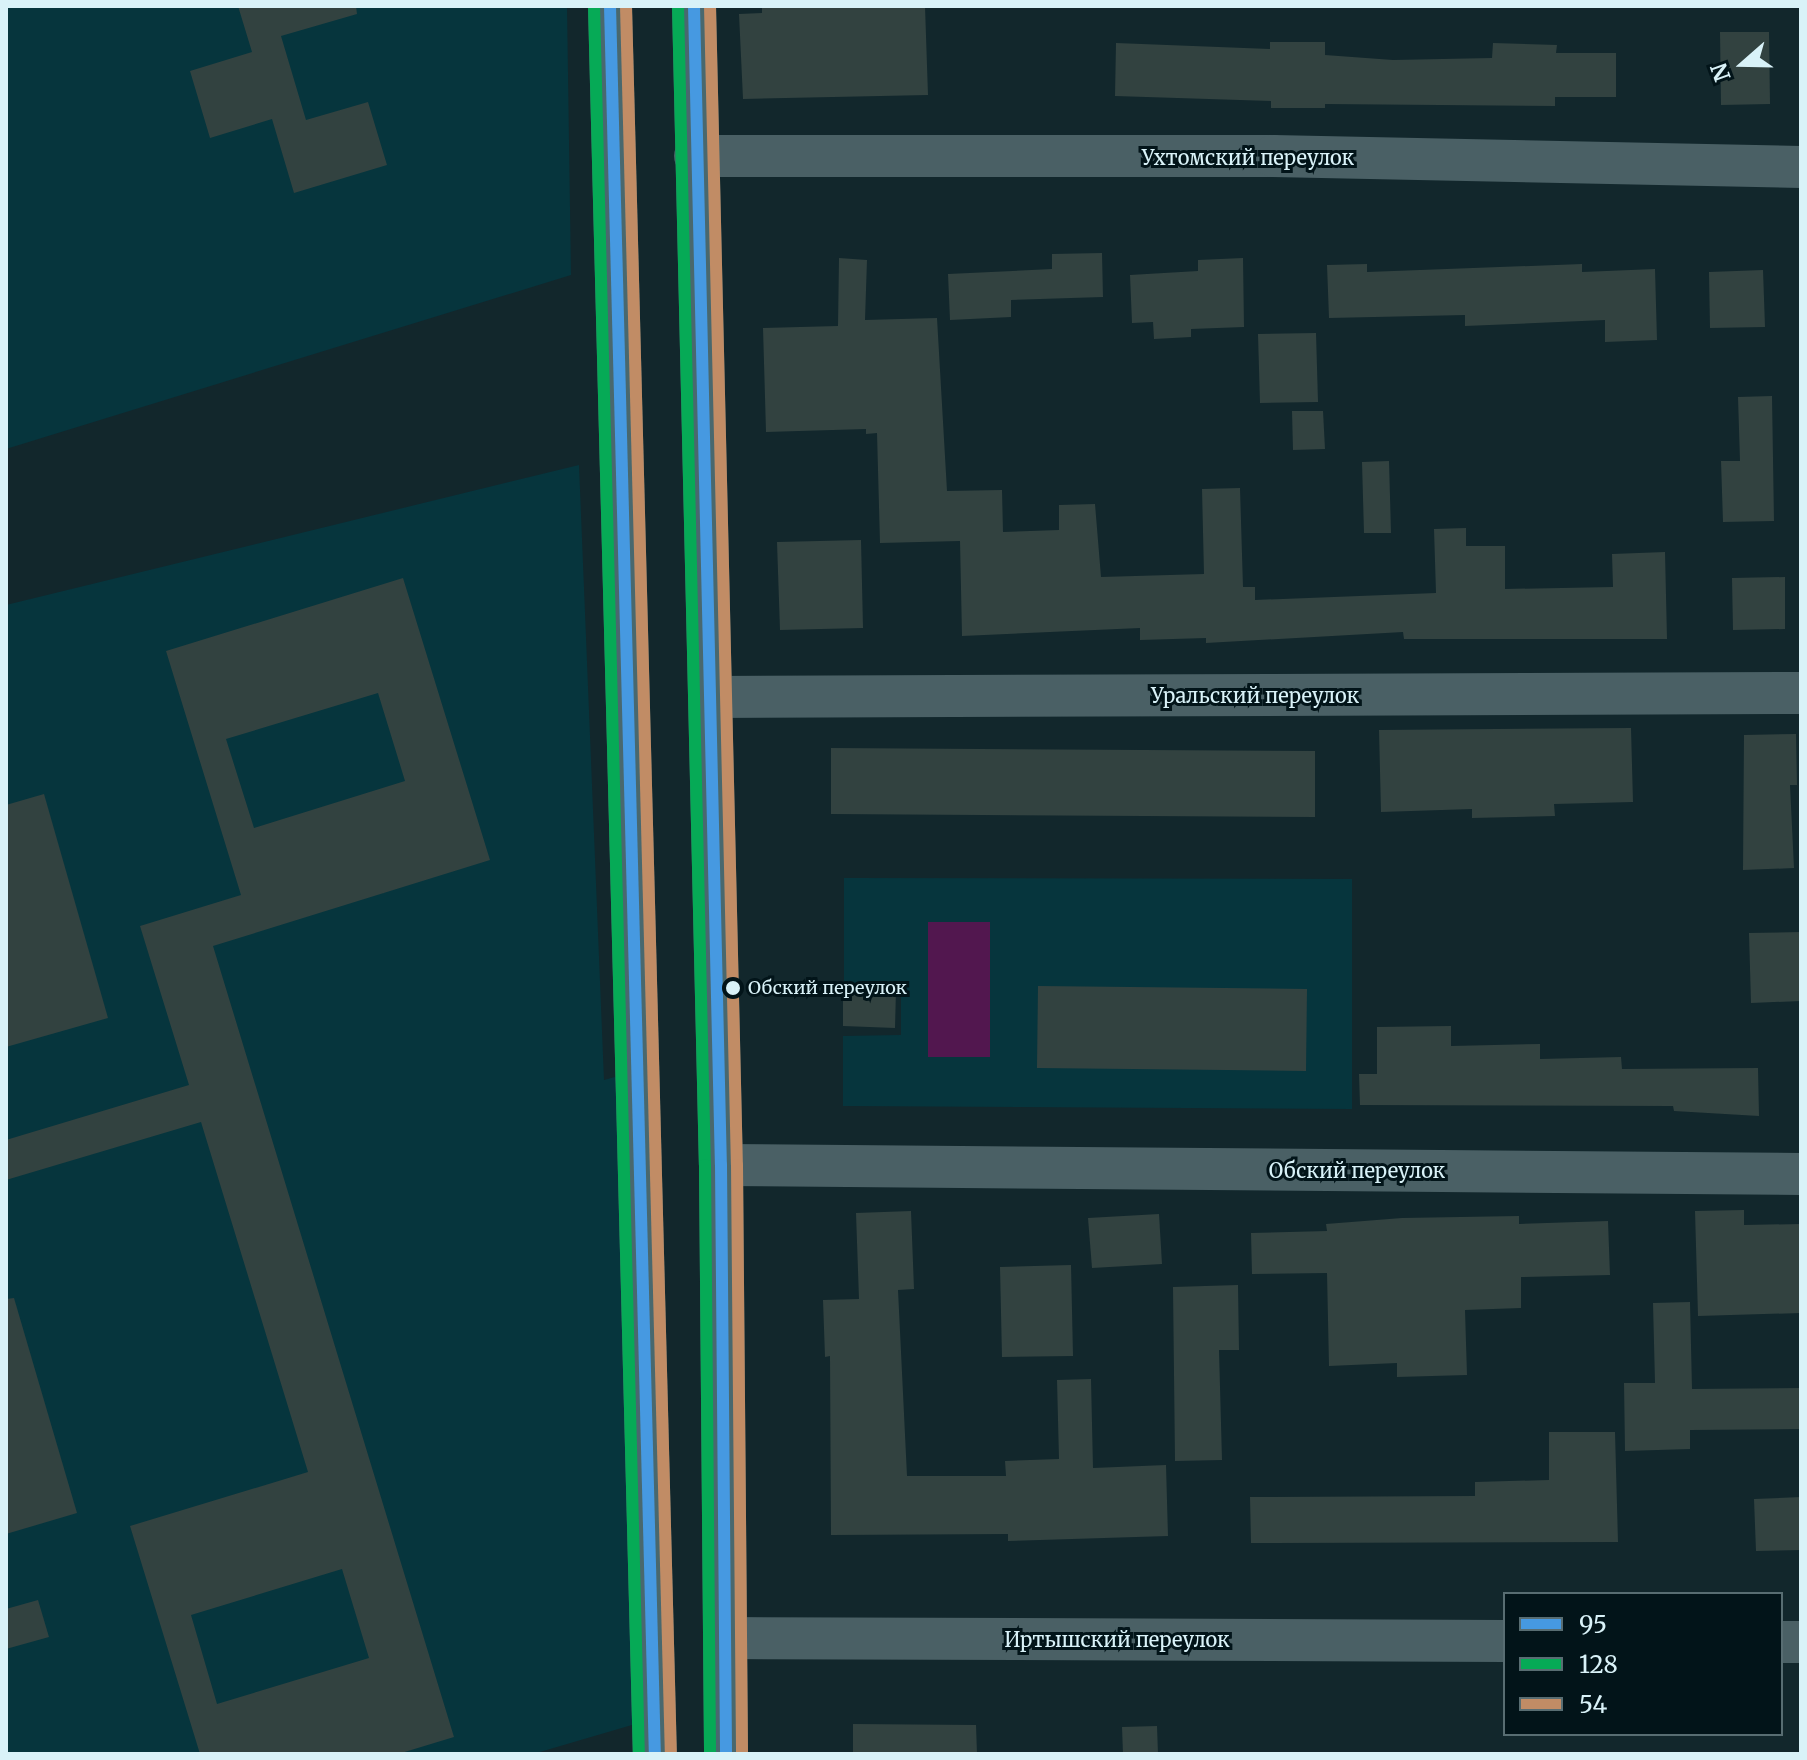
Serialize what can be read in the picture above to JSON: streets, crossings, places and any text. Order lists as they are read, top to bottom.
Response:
{
  "streets": {
    "street": [
      "Ухтомский переулок",
      "Уральский переулок",
      "Обский переулок",
      "Иртышский переулок"
    ]
  },
  "places": ["Обский переулок"],
  "lines": ["transit line 95", "transit line 128", "transit line 54"],
  "legend": ["95", "128", "54"],
  "north": "left"
}
